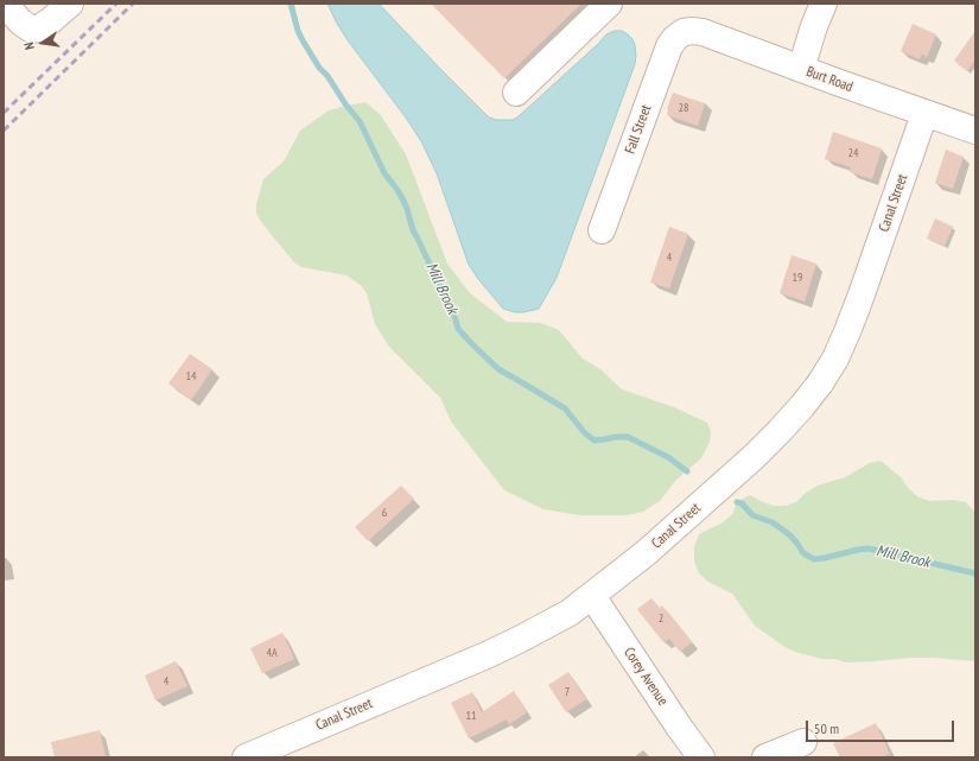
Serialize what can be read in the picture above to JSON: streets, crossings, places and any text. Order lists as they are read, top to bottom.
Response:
{
  "streets": {
    "street": [
      "Burt Road",
      "Fall Street",
      "Canal Street",
      "Corey Avenue"
    ]
  },
  "crossings": [
    ["Burt Road", "Fall Street"],
    ["Burt Road", "Canal Street"],
    ["Canal Street", "Corey Avenue"]
  ],
  "water": ["Mill Brook"],
  "house_numbers": [
    "28",
    "24",
    "4",
    "19",
    "14",
    "6",
    "2",
    "4A",
    "4",
    "7",
    "11"
  ],
  "scale_bar": "50 m",
  "north": "left"
}
